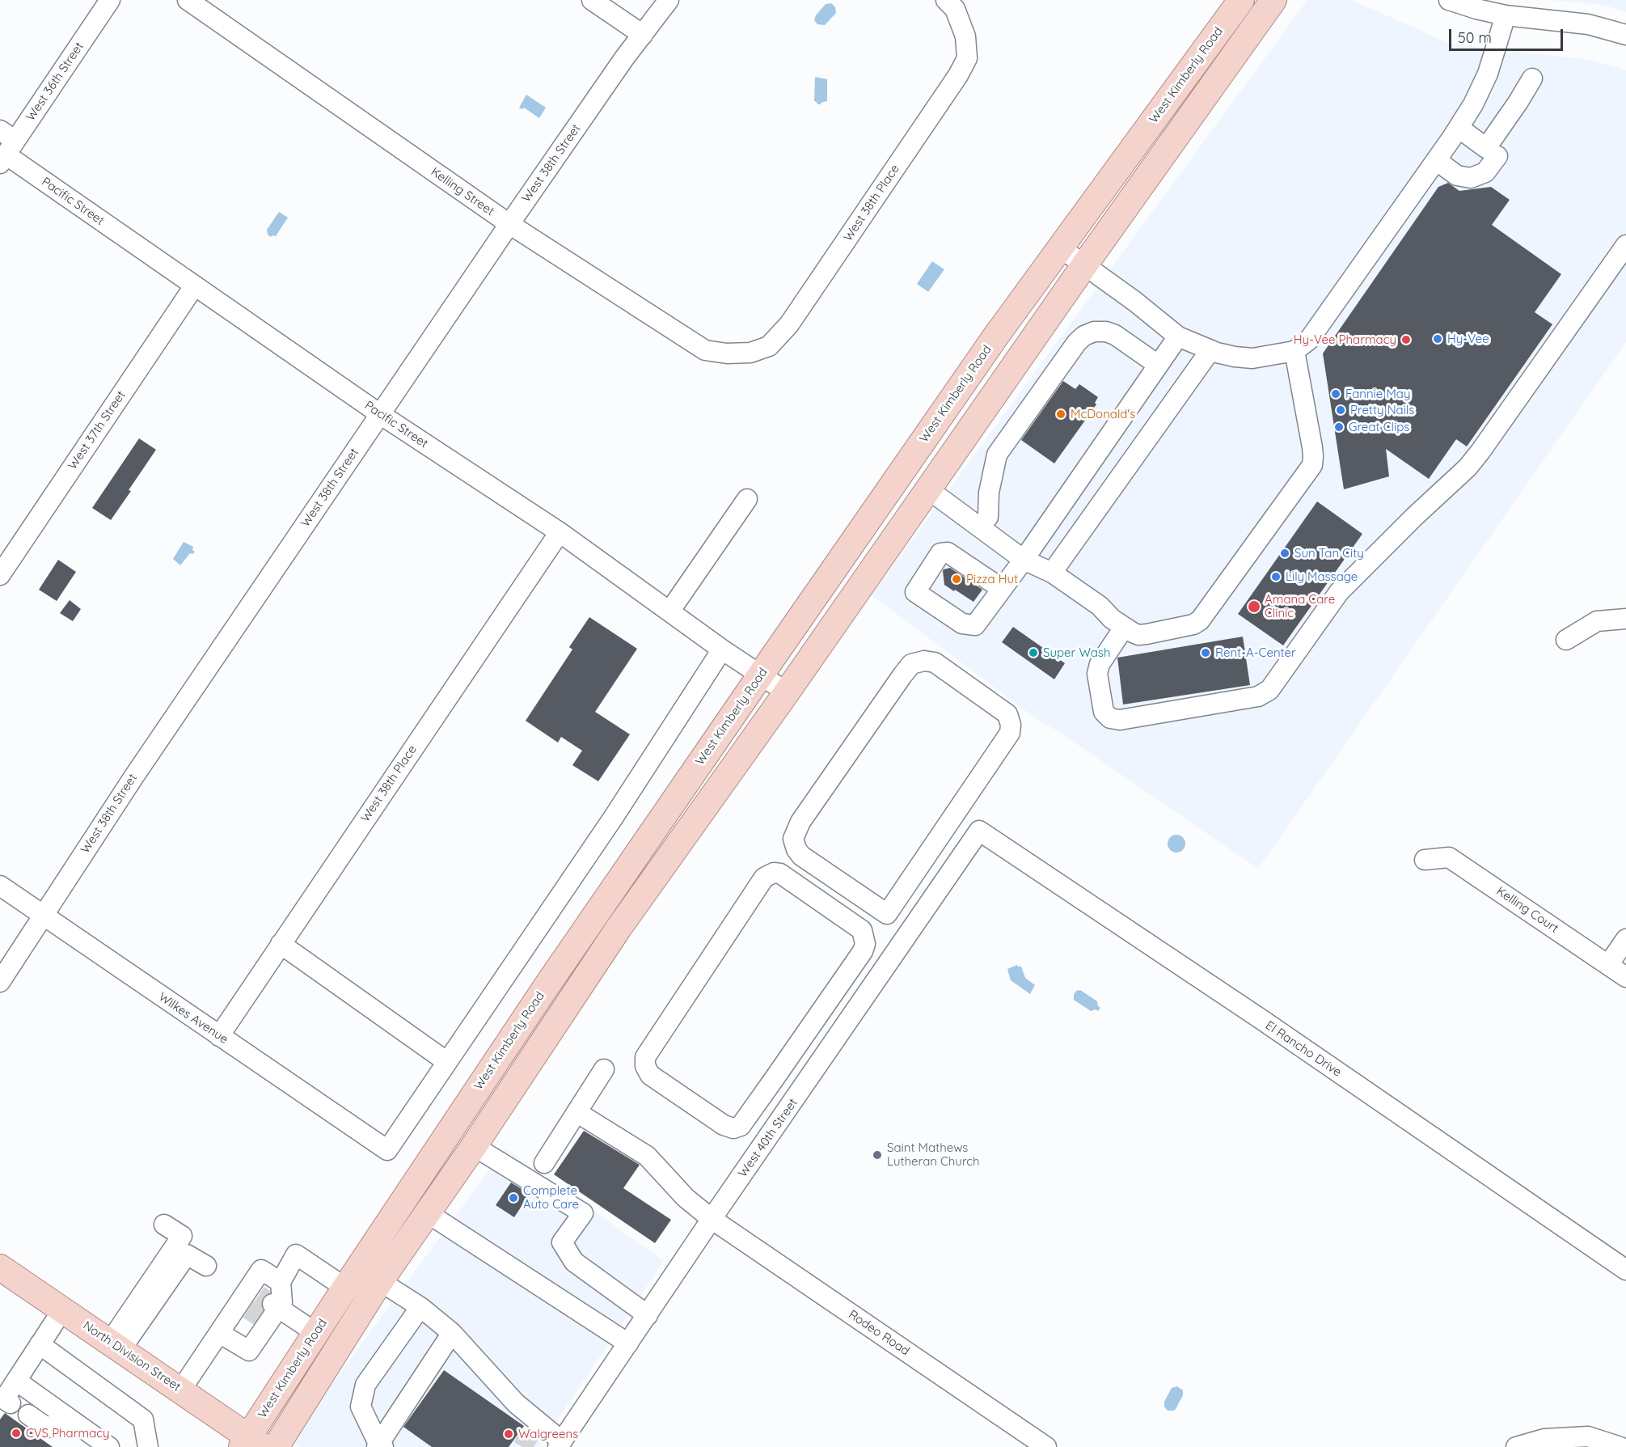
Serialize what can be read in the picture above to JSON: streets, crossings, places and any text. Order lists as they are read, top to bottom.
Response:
{
  "streets": {
    "main road": ["West Kimberly Road", "North Division Street"],
    "street": [
      "West 36th Street",
      "West 38th Street",
      "Kelling Street",
      "Pacific Street",
      "West 38th Place",
      "West 37th Street",
      "Kelling Court",
      "Wilkes Avenue",
      "El Rancho Drive",
      "West 40th Street",
      "Rodeo Road"
    ]
  },
  "crossings": [
    ["West Kimberly Road", "Pacific Street"],
    ["West Kimberly Road", "North Division Street"],
    ["West 36th Street", "Pacific Street"],
    ["West 38th Street", "Kelling Street"],
    ["West 38th Street", "Pacific Street"],
    ["West 38th Street", "Wilkes Avenue"],
    ["Kelling Street", "West 38th Place"],
    ["Pacific Street", "West 38th Place"],
    ["Pacific Street", "West 37th Street"],
    ["West 38th Place", "Wilkes Avenue"],
    ["El Rancho Drive", "West 40th Street"],
    ["West 40th Street", "Rodeo Road"]
  ],
  "places": [
    "Hy-Vee",
    "Hy-Vee Pharmacy",
    "Fannie May",
    "Pretty Nails",
    "McDonald's",
    "Great Clips",
    "Sun Tan City",
    "Lily Massage",
    "Pizza Hut",
    "Amana Care Clinic",
    "Super Wash",
    "Rent-A-Center",
    "Saint Mathews Lutheran Church",
    "Complete Auto Care",
    "CVS Pharmacy",
    "Walgreens"
  ],
  "scale_bar": "50 m"
}
